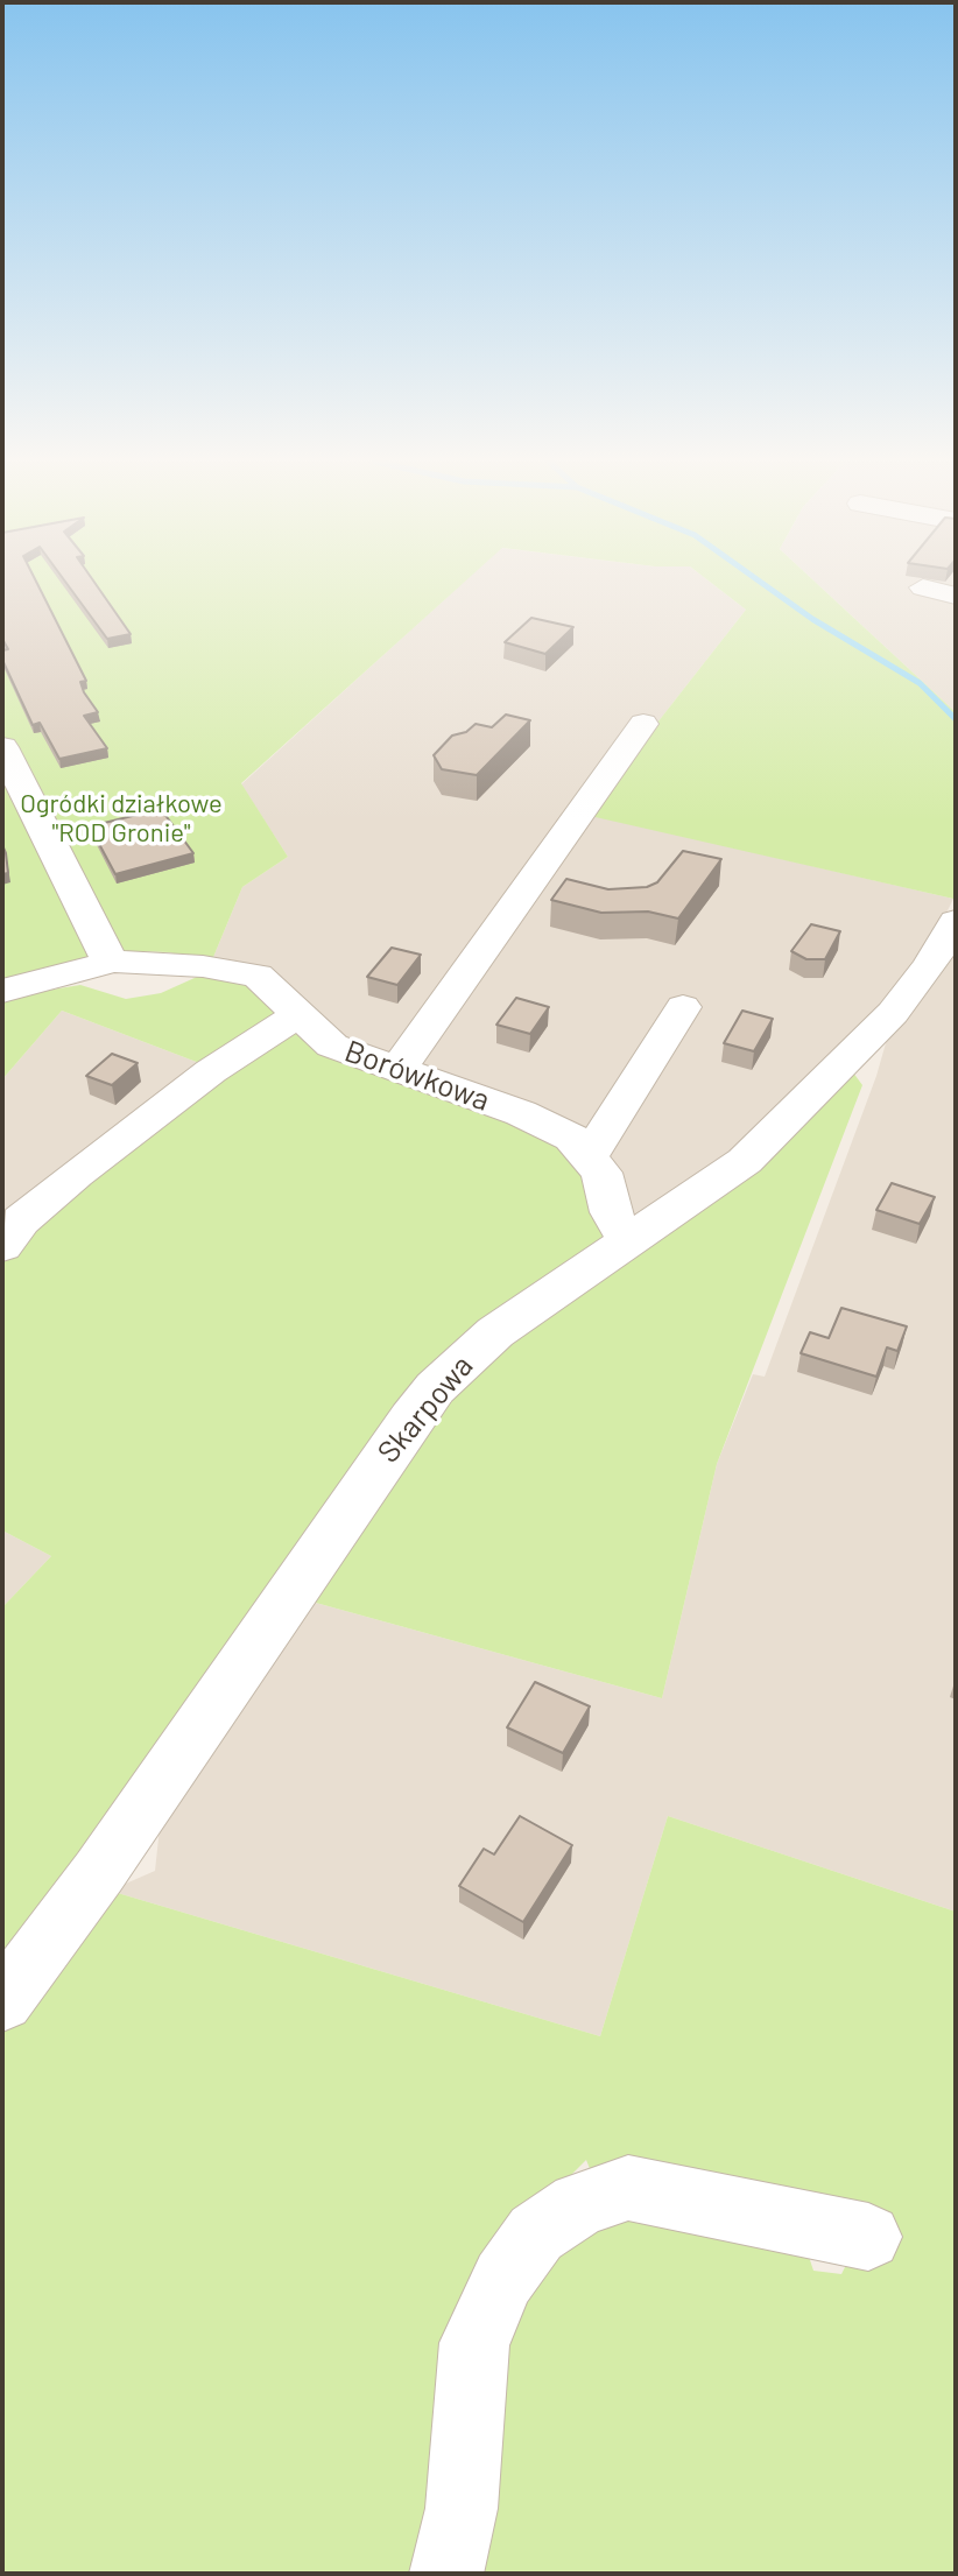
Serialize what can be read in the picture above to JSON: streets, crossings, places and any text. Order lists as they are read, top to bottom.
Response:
{
  "streets": {
    "street": ["Borówkowa", "Skarpowa"]
  },
  "parks": ["Ogródki działkowe \"ROD Gronie\""]
}
